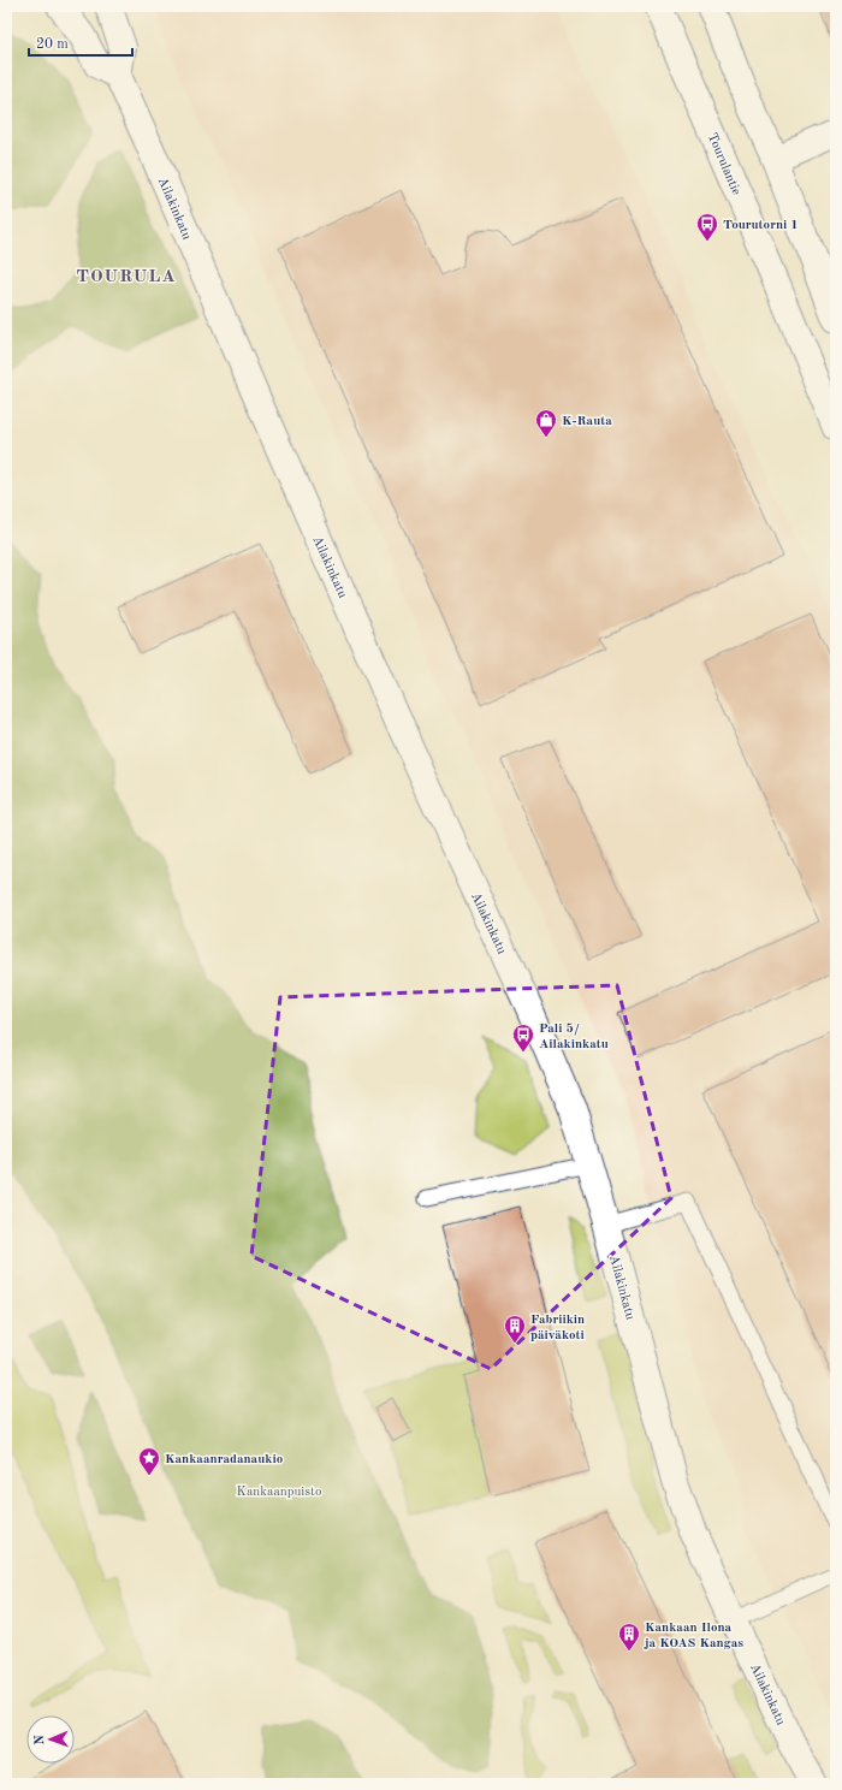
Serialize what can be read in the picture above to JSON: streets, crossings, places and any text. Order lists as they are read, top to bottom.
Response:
{
  "streets": {
    "street": ["Tourulantie", "Ailakinkatu"]
  },
  "districts": ["TOURULA"],
  "parks": ["Kankaanpuisto"],
  "places": {
    "bus stop": ["Tourutorni 1", "Pali 5/ Ailakinkatu"],
    "shop": ["K-Rauta"],
    "building": ["Fabriikin päiväkoti", "Kankaan Ilona ja KOAS Kangas"],
    "place": ["Kankaanradanaukio"]
  },
  "scale_bar": "20 m",
  "north": "left"
}
